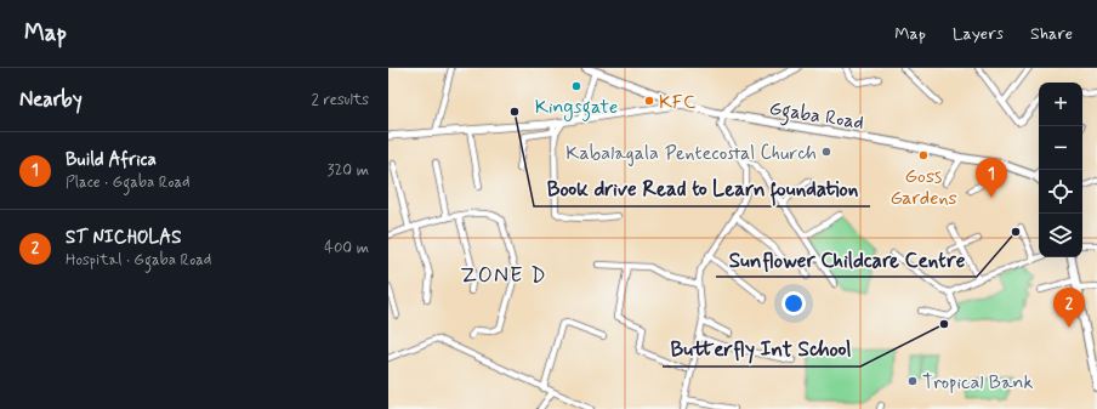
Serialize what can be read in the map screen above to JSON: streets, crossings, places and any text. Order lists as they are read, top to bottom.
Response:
{
  "streets": {
    "main road": ["Ggaba Road"]
  },
  "districts": ["ZONE D"],
  "places": [
    "Kingsgate",
    "KFC",
    "Book drive Read to Learn foundation",
    "Kabalagala Pentecostal Church",
    "Goss Gardens",
    "Sunflower Childcare Centre",
    "Butterfly Int School",
    "Tropical Bank"
  ],
  "page": {
    "header": "Map",
    "nav": ["Map", "Layers", "Share"],
    "heading": ["Nearby", "2 results"],
    "map_buttons": ["+", "−"],
    "list": [
      {
        "mark": "1",
        "name": "Build Africa",
        "note": "Place · Ggaba Road",
        "value": "320 m"
      },
      {
        "mark": "2",
        "name": "ST NICHOLAS",
        "note": "Hospital · Ggaba Road",
        "value": "400 m"
      }
    ],
    "pins": ["1", "2"]
  }
}
